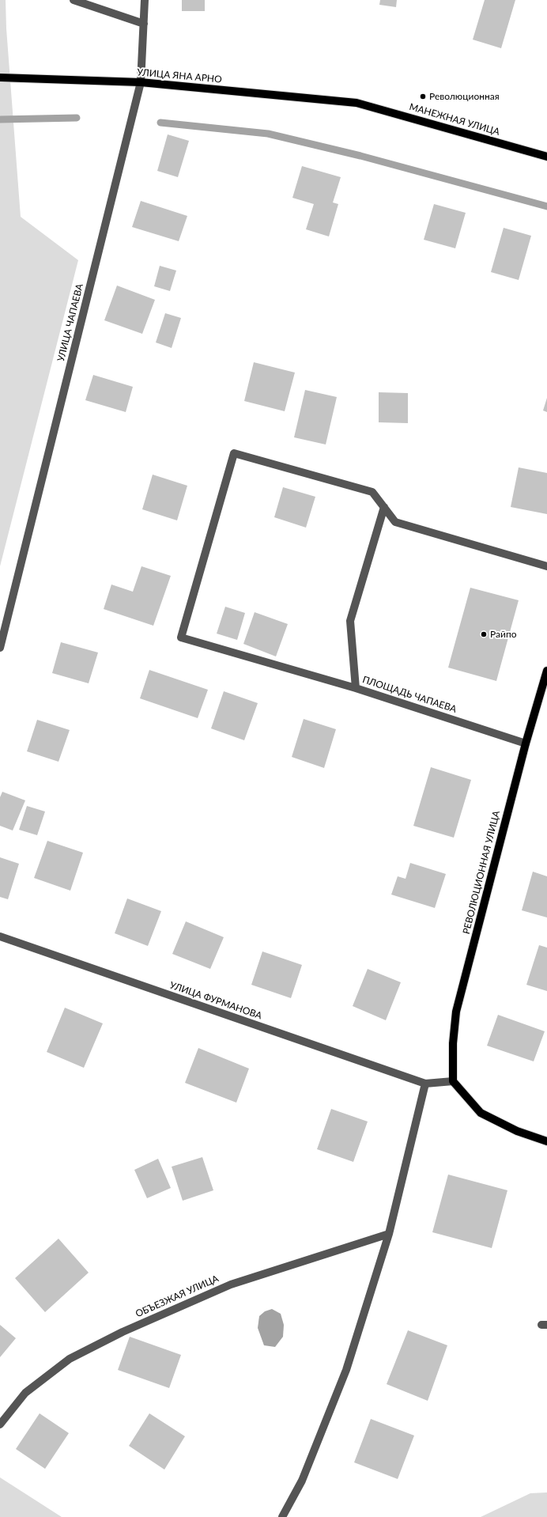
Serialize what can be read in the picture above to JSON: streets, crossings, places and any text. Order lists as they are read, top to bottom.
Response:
{
  "streets": {
    "main road": ["УЛИЦА ЯНА АРНО", "МАНЕЖНАЯ УЛИЦА", "РЕВОЛЮЦИОННАЯ УЛИЦА"],
    "street": [
      "УЛИЦА ЧАПАЕВА",
      "ПЛОЩАДЬ ЧАПАЕВА",
      "УЛИЦА ФУРМАНОВА",
      "ОБЪЕЗЖАЯ УЛИЦА"
    ]
  },
  "crossings": [
    ["УЛИЦА ЯНА АРНО", "МАНЕЖНАЯ УЛИЦА"],
    ["УЛИЦА ЯНА АРНО", "УЛИЦА ЧАПАЕВА"],
    ["ПЛОЩАДЬ ЧАПАЕВА", "РЕВОЛЮЦИОННАЯ УЛИЦА"]
  ],
  "places": ["Революционная", "Райпо"]
}
